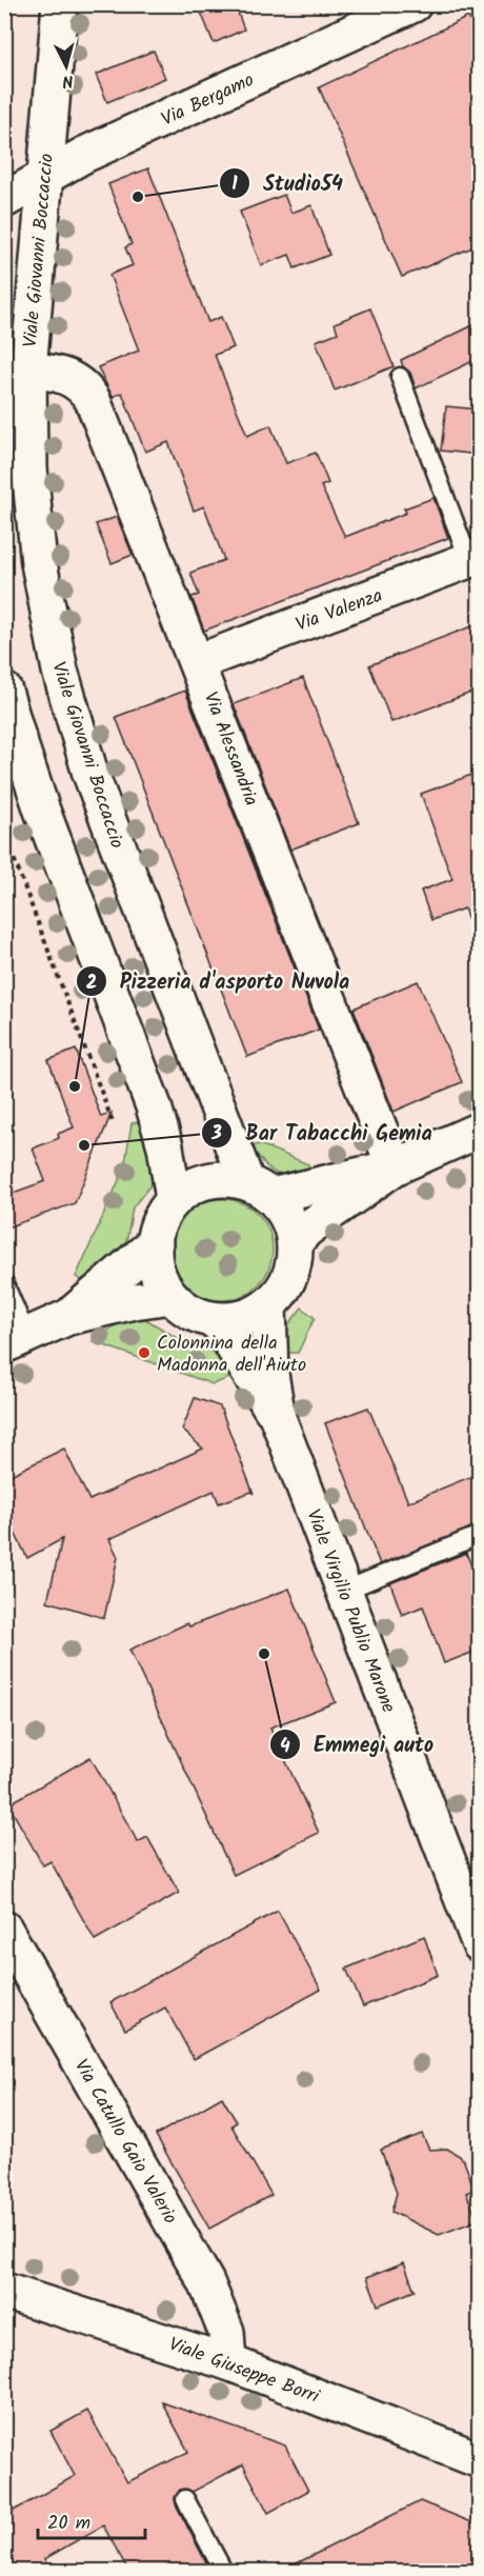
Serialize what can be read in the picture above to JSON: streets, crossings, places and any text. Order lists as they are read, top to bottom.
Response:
{
  "streets": {
    "street": [
      "Via Bergamo",
      "Viale Giovanni Boccaccio",
      "Via Valenza",
      "Via Alessandria",
      "Viale Virgilio Publio Marone",
      "Via Catullo Gaio Valerio",
      "Viale Giuseppe Borri"
    ]
  },
  "crossings": [
    ["Via Bergamo", "Viale Giovanni Boccaccio"],
    ["Viale Giovanni Boccaccio", "Via Alessandria"],
    ["Viale Giovanni Boccaccio", "Viale Virgilio Publio Marone"],
    ["Via Valenza", "Via Alessandria"],
    ["Via Catullo Gaio Valerio", "Viale Giuseppe Borri"]
  ],
  "places": [
    "Studio54",
    "Pizzeria d'asporto Nuvola",
    "Bar Tabacchi Gemia",
    "Colonnina della Madonna dell'Aiuto",
    "Emmegi auto"
  ],
  "scale_bar": "20 m",
  "north": "bottom"
}
